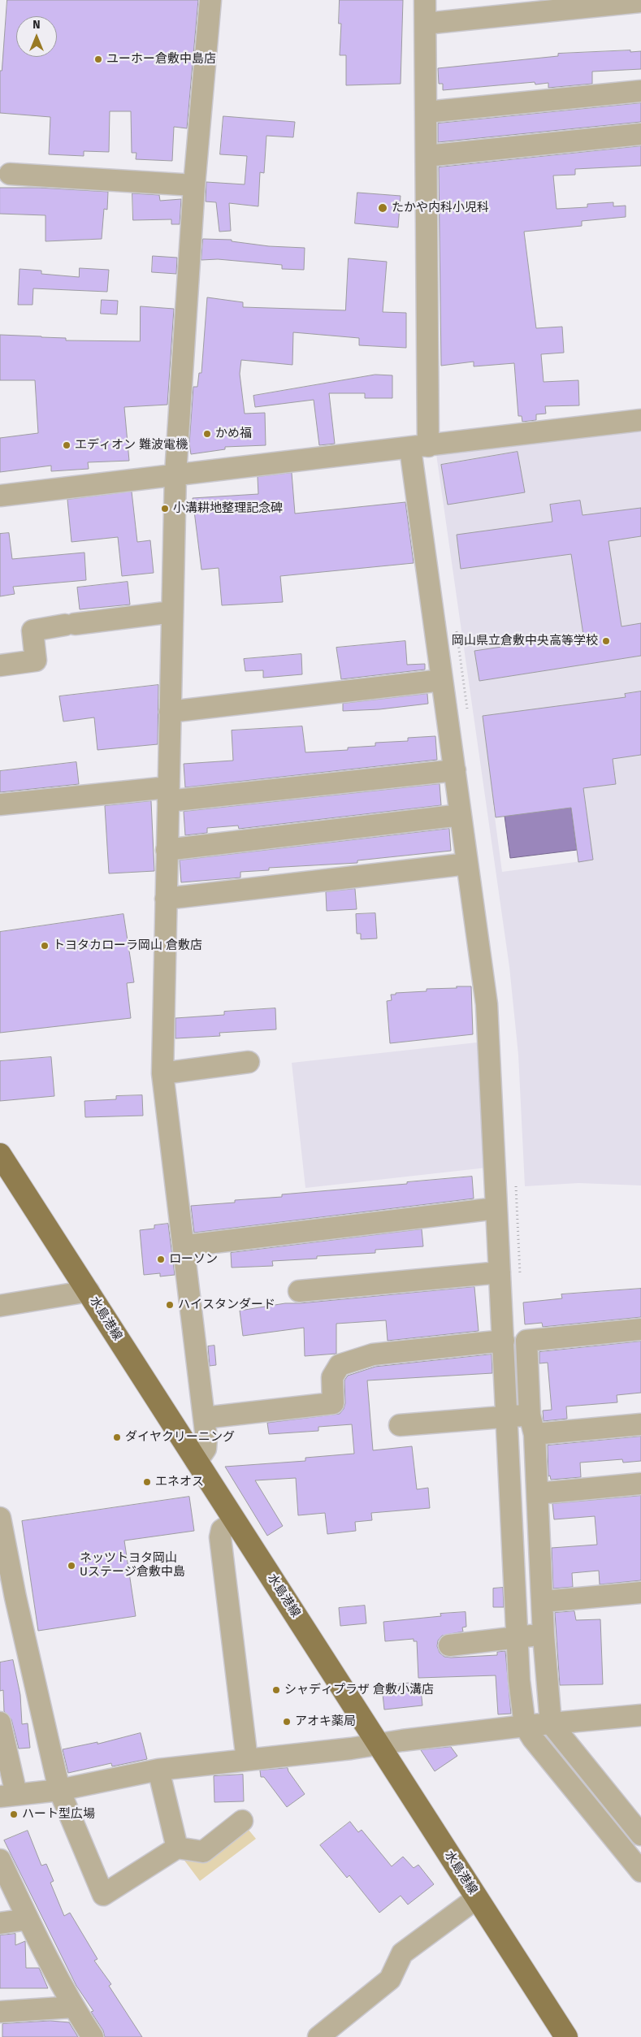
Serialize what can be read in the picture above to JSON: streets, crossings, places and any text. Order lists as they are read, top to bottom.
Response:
{
  "streets": {
    "main road": ["水島港線"]
  },
  "places": [
    "ユーホー倉敷中島店",
    "たかや内科小児科",
    "かめ福",
    "エディオン 難波電機",
    "小溝耕地整理記念碑",
    "岡山県立倉敷中央高等学校",
    "トヨタカローラ岡山 倉敷店",
    "ローソン",
    "ハイスタンダード",
    "ダイヤクリーニング",
    "エネオス",
    "ネッツトヨタ岡山 Uステージ倉敷中島",
    "シャディプラザ 倉敷小溝店",
    "アオキ薬局",
    "ハート型広場"
  ],
  "north": "top"
}
